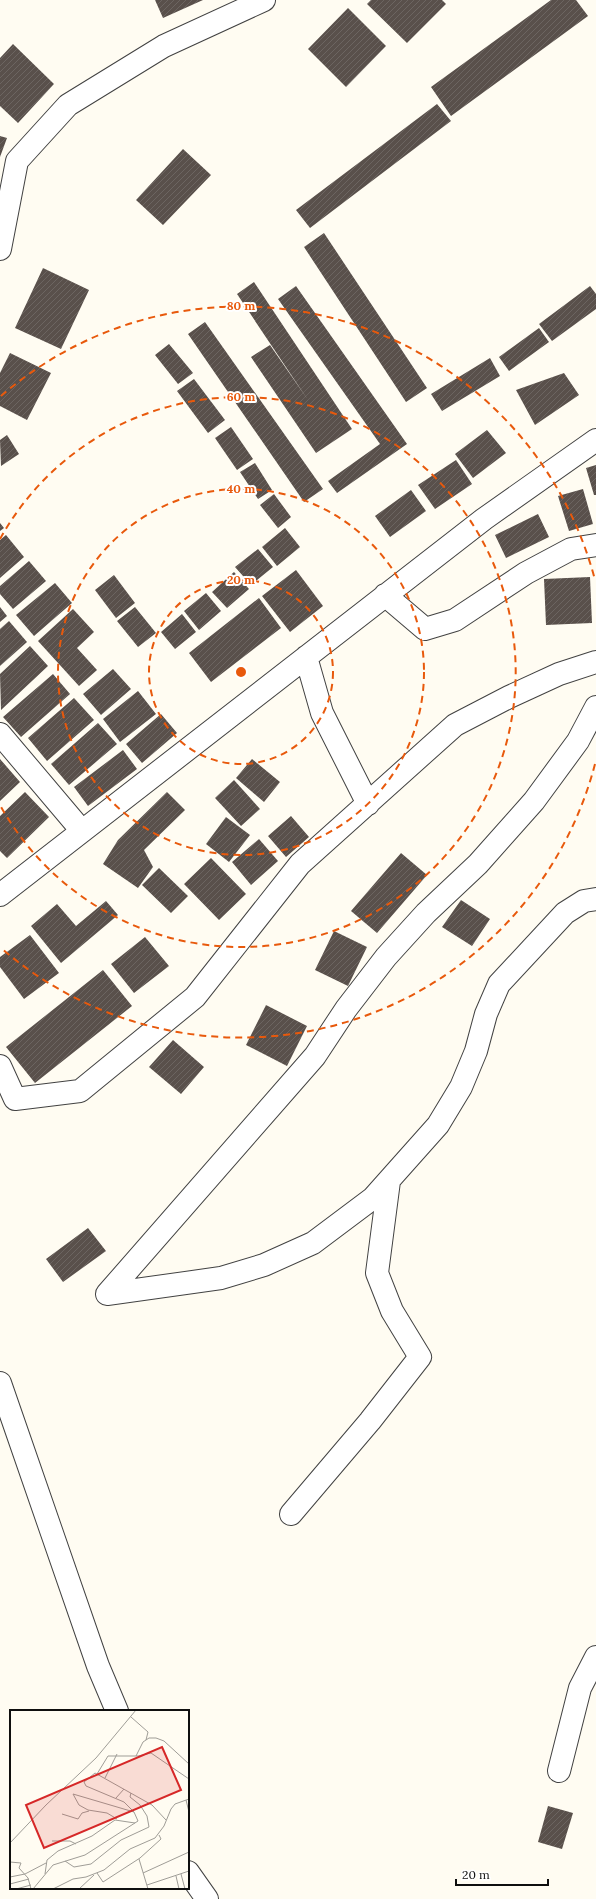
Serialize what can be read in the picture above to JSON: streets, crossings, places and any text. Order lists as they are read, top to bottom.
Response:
{
  "scale_bar": "20 m",
  "rings": [
    "80 m",
    "60 m",
    "40 m",
    "20 m"
  ]
}
